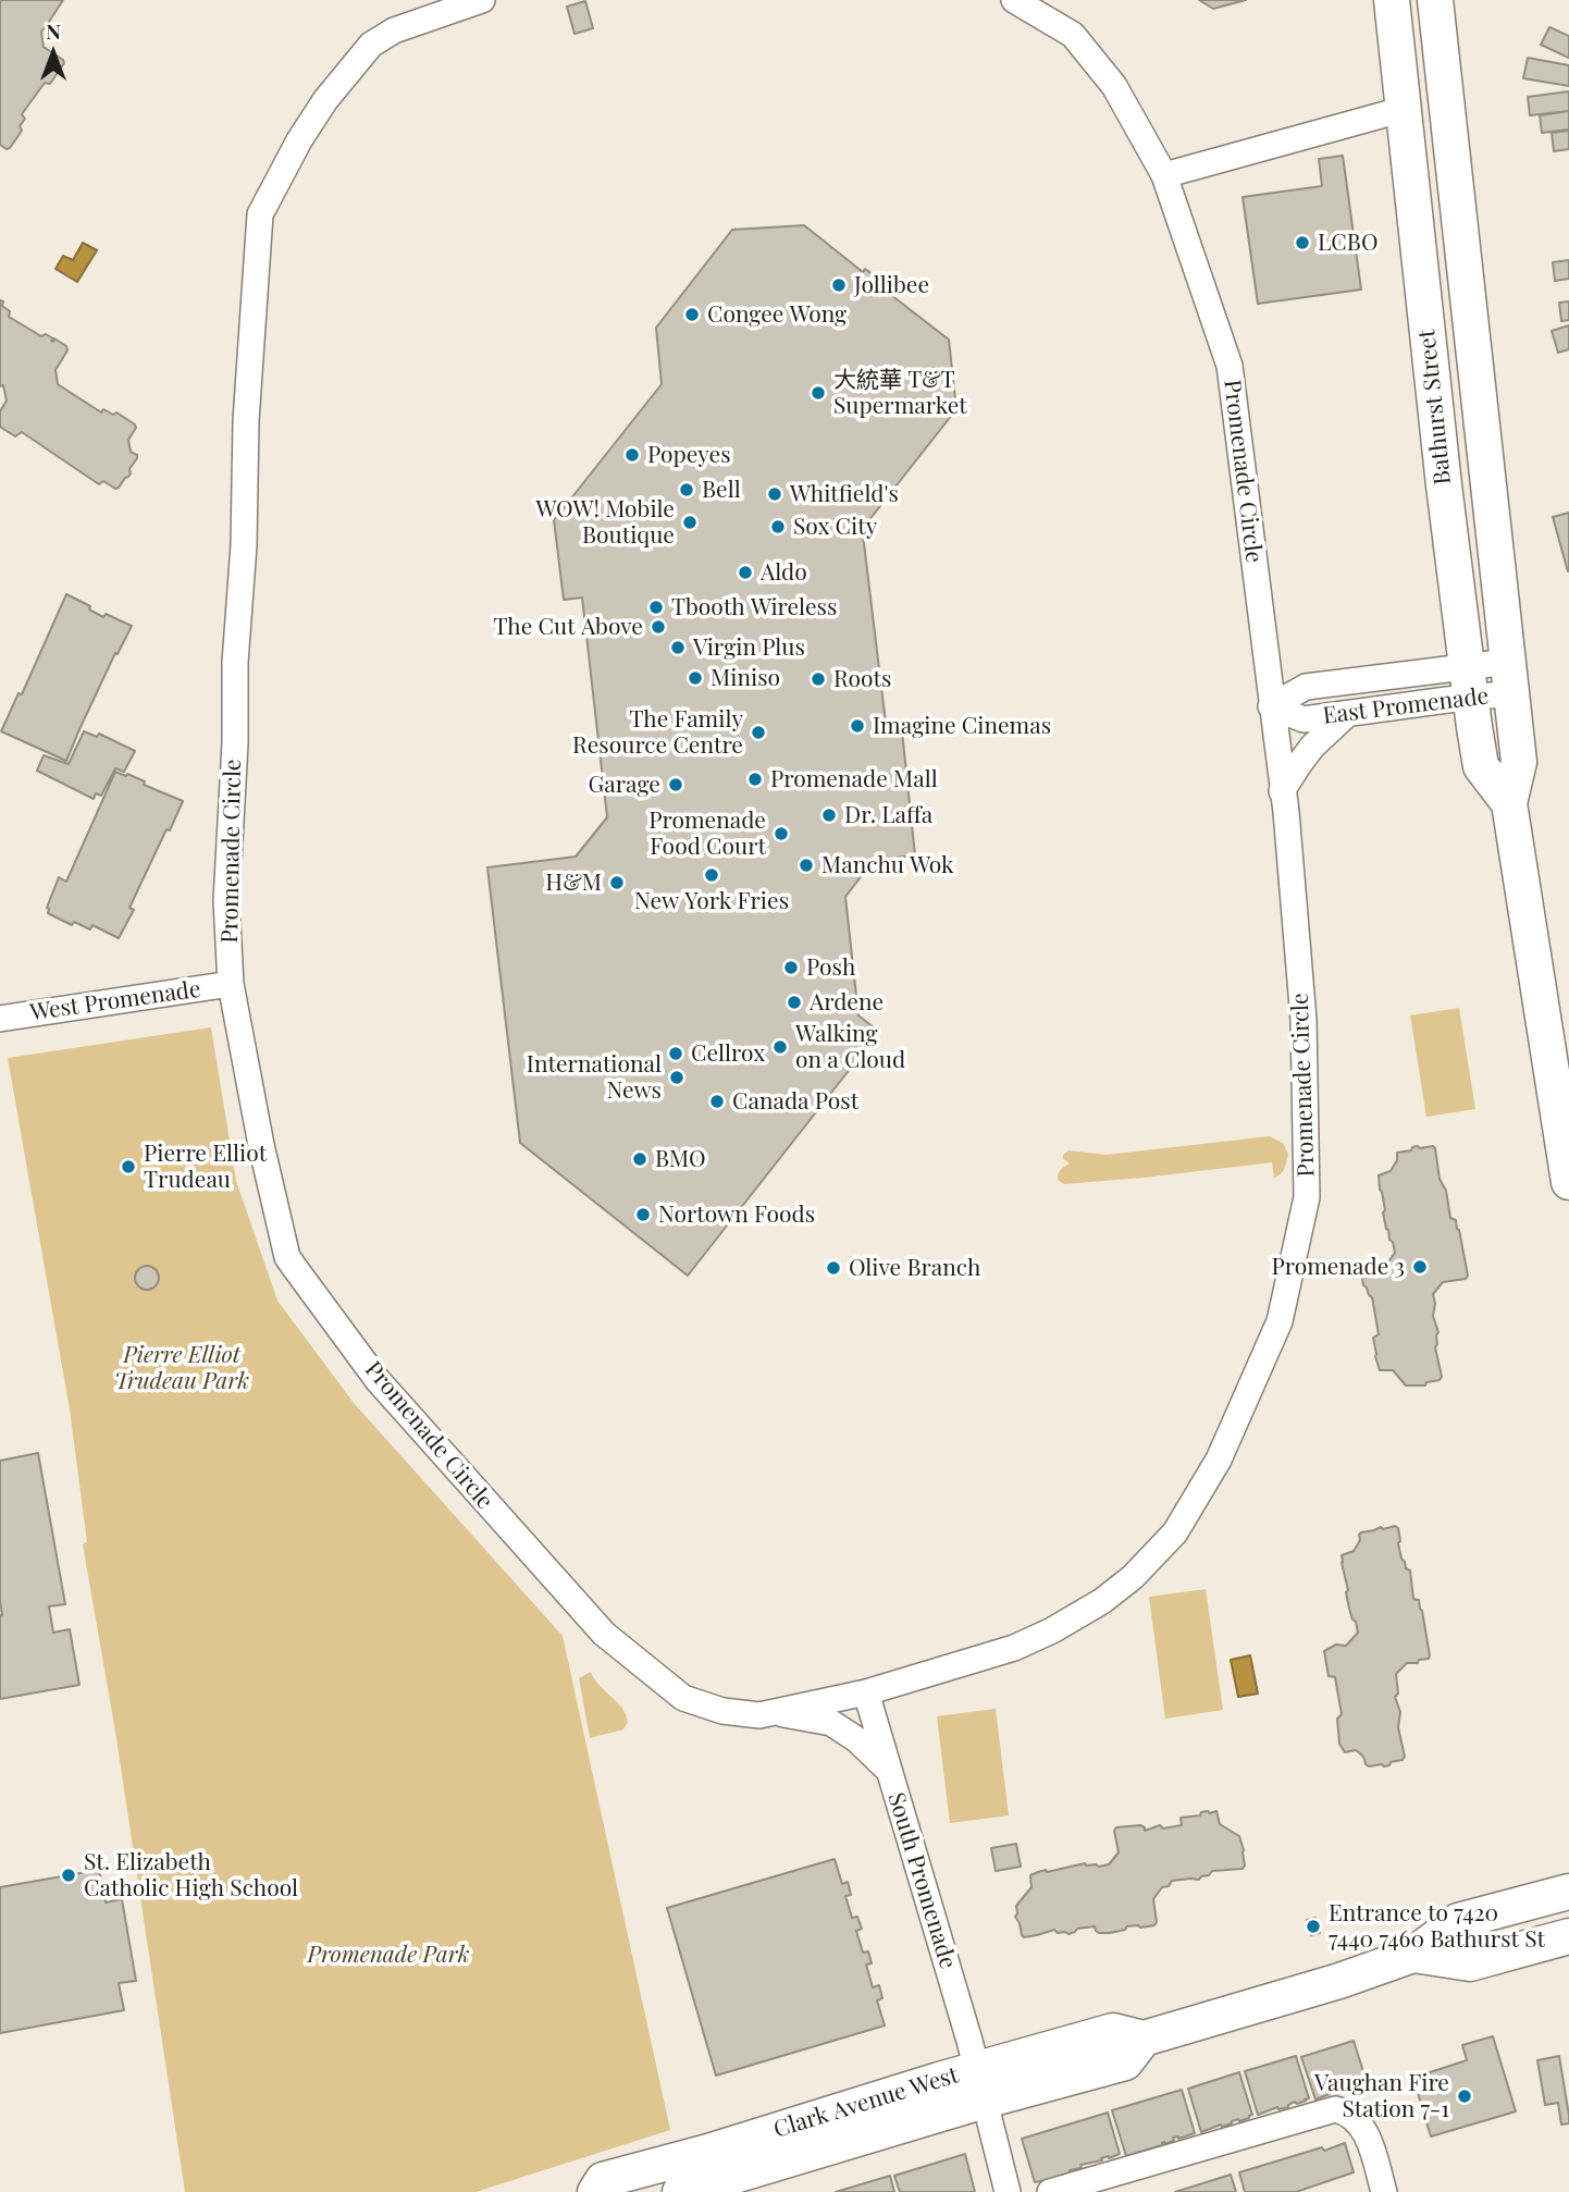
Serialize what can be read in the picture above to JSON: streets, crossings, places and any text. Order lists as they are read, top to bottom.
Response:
{
  "streets": {
    "main road": ["Bathurst Street", "Clark Avenue West"],
    "street": [
      "Promenade Circle",
      "East Promenade",
      "West Promenade",
      "South Promenade"
    ]
  },
  "crossings": [
    ["Bathurst Street", "East Promenade"],
    ["Promenade Circle", "East Promenade"],
    ["Promenade Circle", "West Promenade"],
    ["Promenade Circle", "South Promenade"],
    ["South Promenade", "Clark Avenue West"]
  ],
  "parks": ["Pierre Elliot Trudeau Park", "Promenade Park"],
  "places": [
    "LCBO",
    "Jollibee",
    "Congee Wong",
    "大統華 T&T Supermarket",
    "Popeyes",
    "Bell",
    "Whitfield's",
    "WOW! Mobile Boutique",
    "Sox City",
    "Aldo",
    "Tbooth Wireless",
    "The Cut Above",
    "Virgin Plus",
    "Miniso",
    "Roots",
    "Imagine Cinemas",
    "The Family Resource Centre",
    "Promenade Mall",
    "Garage",
    "Dr. Laffa",
    "Promenade Food Court",
    "Manchu Wok",
    "New York Fries",
    "H&M",
    "Posh",
    "Ardene",
    "Walking on a Cloud",
    "Cellrox",
    "International News",
    "Canada Post",
    "BMO",
    "Pierre Elliot Trudeau",
    "Nortown Foods",
    "Promenade 3",
    "Olive Branch",
    "St. Elizabeth Catholic High School",
    "Entrance to 7420 7440 7460 Bathurst St",
    "Vaughan Fire Station 7-1"
  ],
  "north": "top"
}
